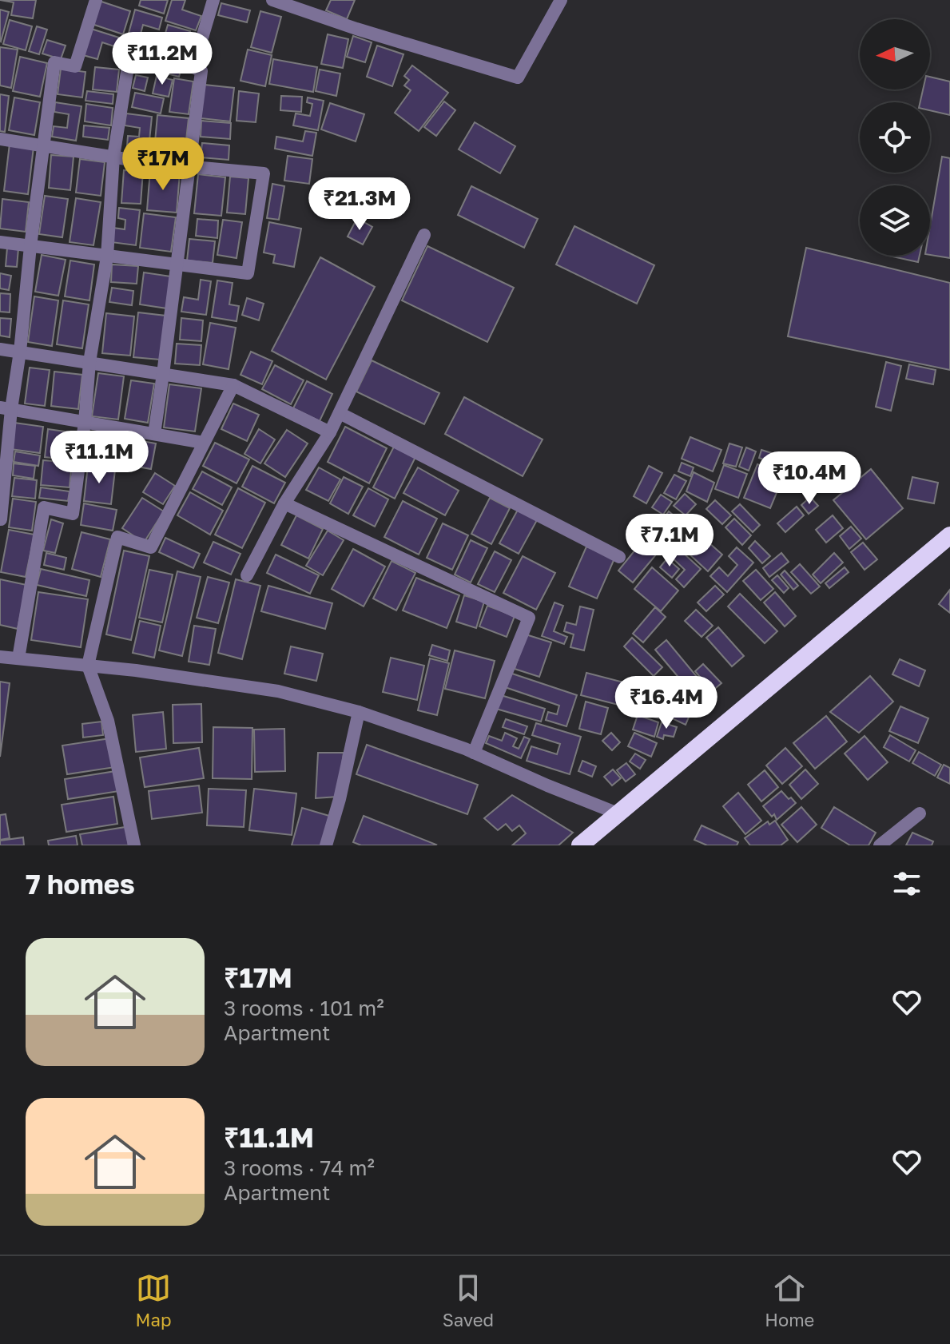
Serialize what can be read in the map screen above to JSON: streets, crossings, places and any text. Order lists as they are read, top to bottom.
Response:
{
  "north": "left",
  "page": {
    "price": [
      "₹11.2M",
      "₹17M",
      "₹21.3M",
      "₹11.1M",
      "₹10.4M",
      "₹7.1M",
      "₹16.4M"
    ],
    "heading": "7 homes",
    "list": [
      {
        "name": "₹17M",
        "note": "3 rooms · 101 m² · Apartment"
      },
      {
        "name": "₹11.1M",
        "note": "3 rooms · 74 m² · Apartment"
      }
    ],
    "tabs": ["Map", "Saved", "Home"]
  }
}
